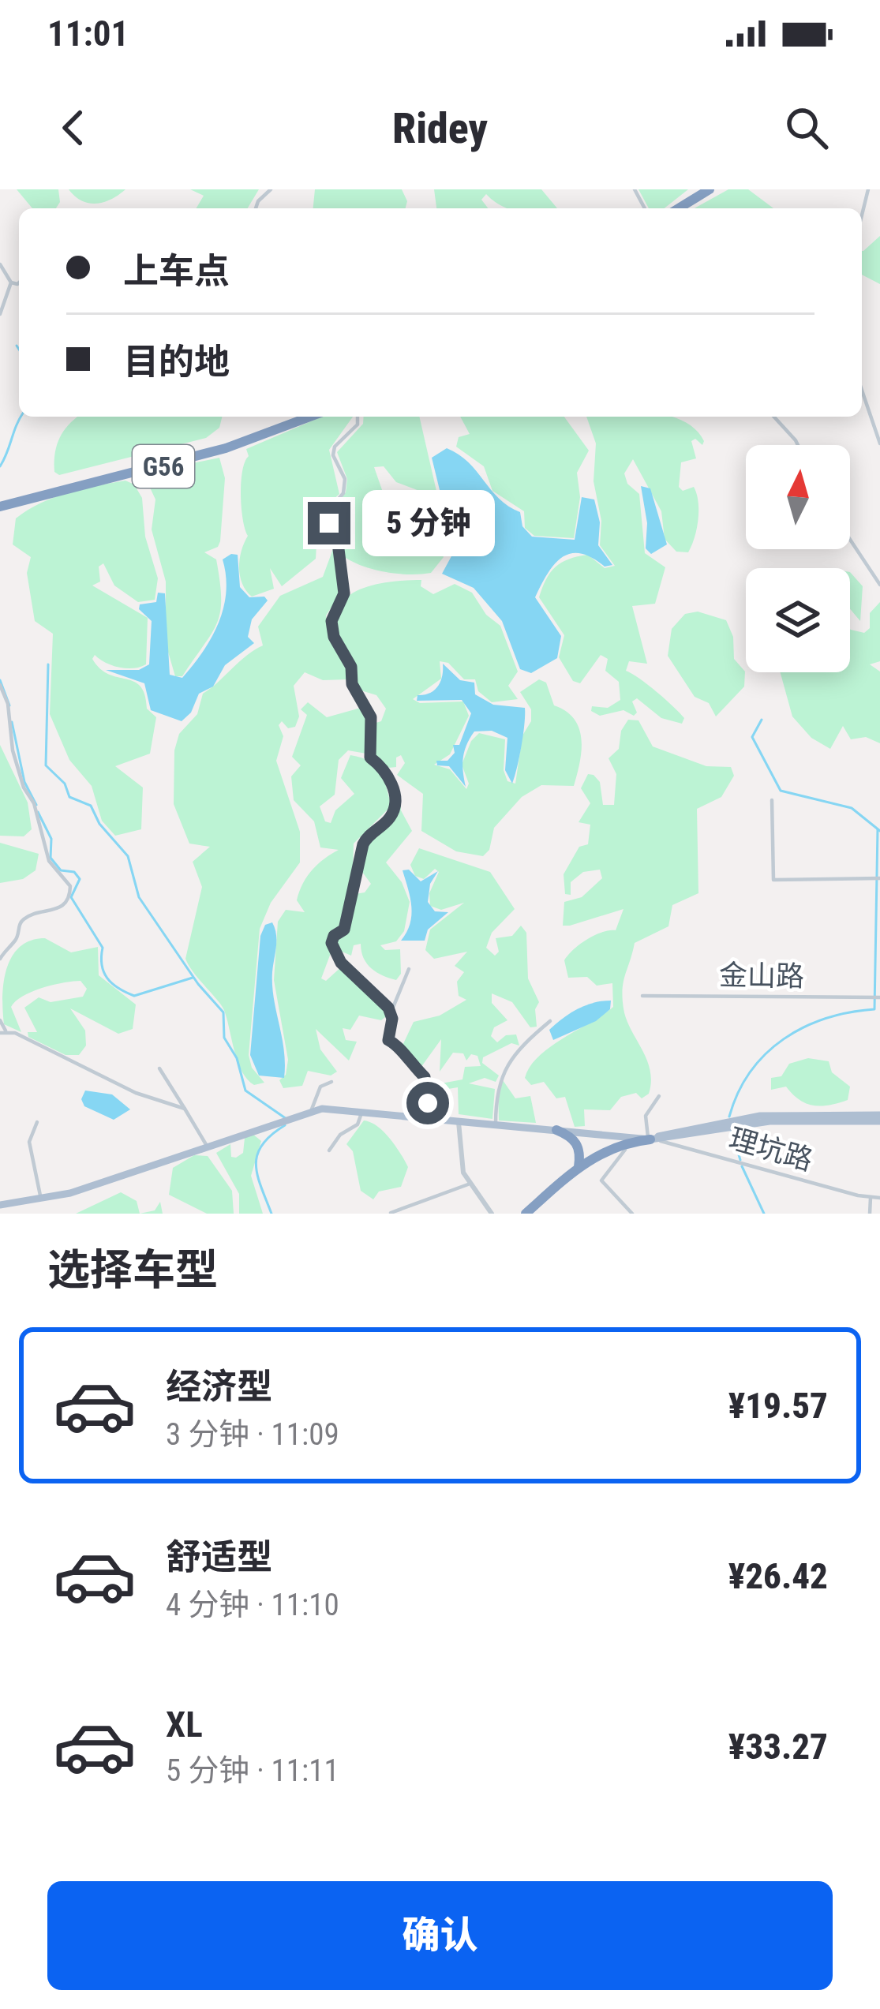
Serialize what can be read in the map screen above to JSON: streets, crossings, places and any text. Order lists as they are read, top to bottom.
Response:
{
  "streets": {
    "highway": ["G56"],
    "street": ["金山路", "理坑路"]
  },
  "north": "top",
  "page": {
    "status": "11:01",
    "header": "Ridey",
    "banner": ["上车点", "目的地"],
    "bubble": "5 分钟",
    "heading": "选择车型",
    "list": [
      {
        "name": "经济型",
        "note": "3 分钟 · 11:09",
        "value": "¥19.57"
      },
      {
        "name": "舒适型",
        "note": "4 分钟 · 11:10",
        "value": "¥26.42"
      },
      {
        "name": "XL",
        "note": "5 分钟 · 11:11",
        "value": "¥33.27"
      }
    ],
    "buttons": "确认"
  }
}
